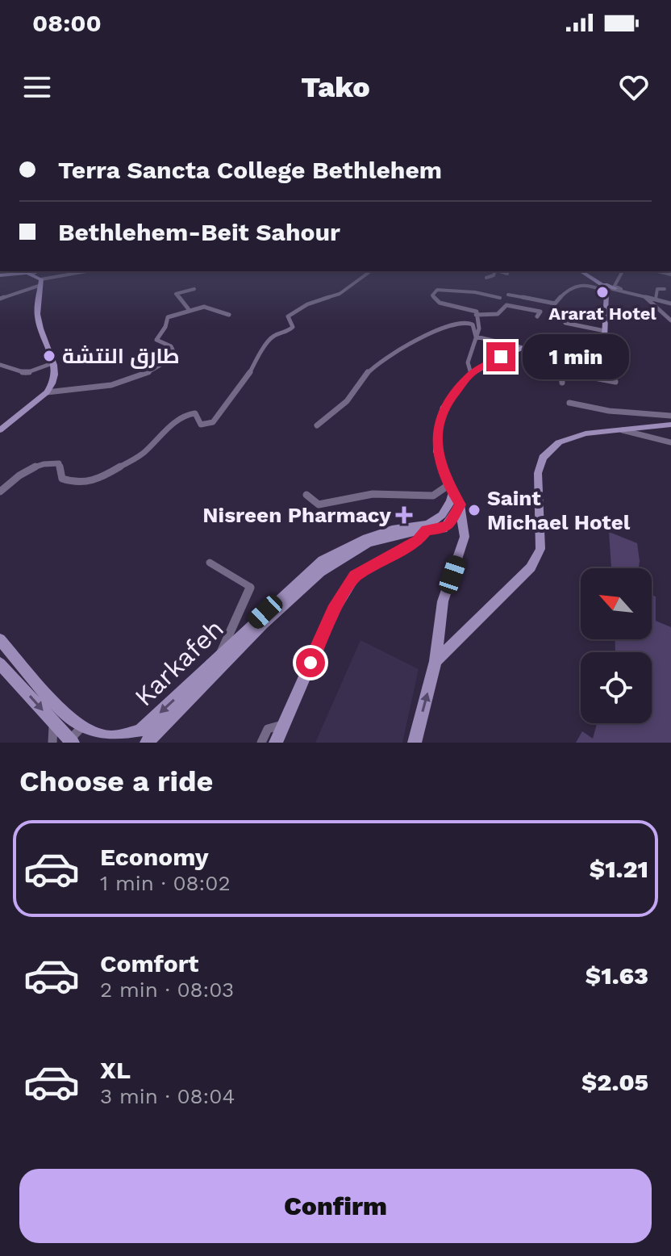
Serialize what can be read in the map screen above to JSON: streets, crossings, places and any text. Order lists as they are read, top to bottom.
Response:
{
  "streets": {
    "street": ["Karkafeh"]
  },
  "places": {
    "other": ["Ararat Hotel", "طارق النتشة", "Saint Michael Hotel"],
    "health": ["Nisreen Pharmacy"]
  },
  "north": "top left",
  "page": {
    "status": "08:00",
    "header": "Tako",
    "banner": ["Terra Sancta College Bethlehem", "Bethlehem-Beit Sahour"],
    "bubble": "1 min",
    "heading": "Choose a ride",
    "list": [
      {
        "name": "Economy",
        "note": "1 min · 08:02",
        "value": "$1.21"
      },
      {
        "name": "Comfort",
        "note": "2 min · 08:03",
        "value": "$1.63"
      },
      {
        "name": "XL",
        "note": "3 min · 08:04",
        "value": "$2.05"
      }
    ],
    "buttons": "Confirm"
  }
}
